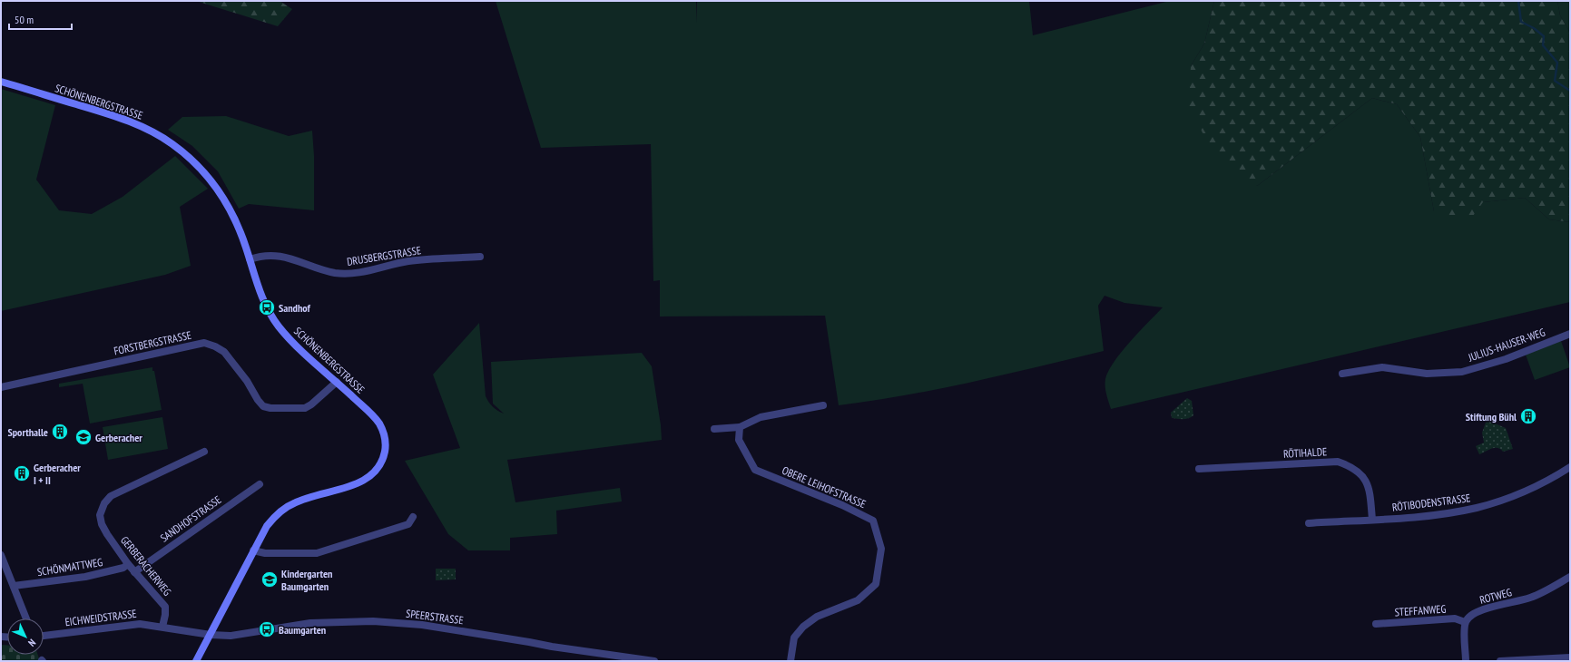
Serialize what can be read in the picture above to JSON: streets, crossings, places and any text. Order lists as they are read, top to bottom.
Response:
{
  "streets": {
    "street": [
      "SCHÖNENBERGSTRASSE",
      "DRUSBERGSTRASSE",
      "FORSTBERGSTRASSE",
      "JULIUS-HAUSER-WEG",
      "RÖTIHALDE",
      "OBERE LEIHOFSTRASSE",
      "RÖTIBODENSTRASSE",
      "SANDHOFSTRASSE",
      "GERBERACHERWEG",
      "SCHÖNMATTWEG",
      "ROTWEG",
      "STEFFANWEG",
      "SPEERSTRASSE",
      "EICHWEIDSTRASSE"
    ]
  },
  "crossings": [
    ["SCHÖNENBERGSTRASSE", "DRUSBERGSTRASSE"],
    ["SCHÖNENBERGSTRASSE", "FORSTBERGSTRASSE"],
    ["SCHÖNENBERGSTRASSE", "SPEERSTRASSE"],
    ["SCHÖNENBERGSTRASSE", "EICHWEIDSTRASSE"],
    ["RÖTIHALDE", "RÖTIBODENSTRASSE"],
    ["SANDHOFSTRASSE", "GERBERACHERWEG"],
    ["GERBERACHERWEG", "SCHÖNMATTWEG"],
    ["GERBERACHERWEG", "EICHWEIDSTRASSE"],
    ["ROTWEG", "STEFFANWEG"],
    ["SPEERSTRASSE", "EICHWEIDSTRASSE"]
  ],
  "places": {
    "bus stop": ["Sandhof", "Baumgarten"],
    "building": ["Stiftung Bühl", "Sporthalle", "Gerberacher I + II"],
    "school or university": ["Gerberacher", "Kindergarten Baumgarten"]
  },
  "scale_bar": "50 m",
  "north": "bottom right"
}
